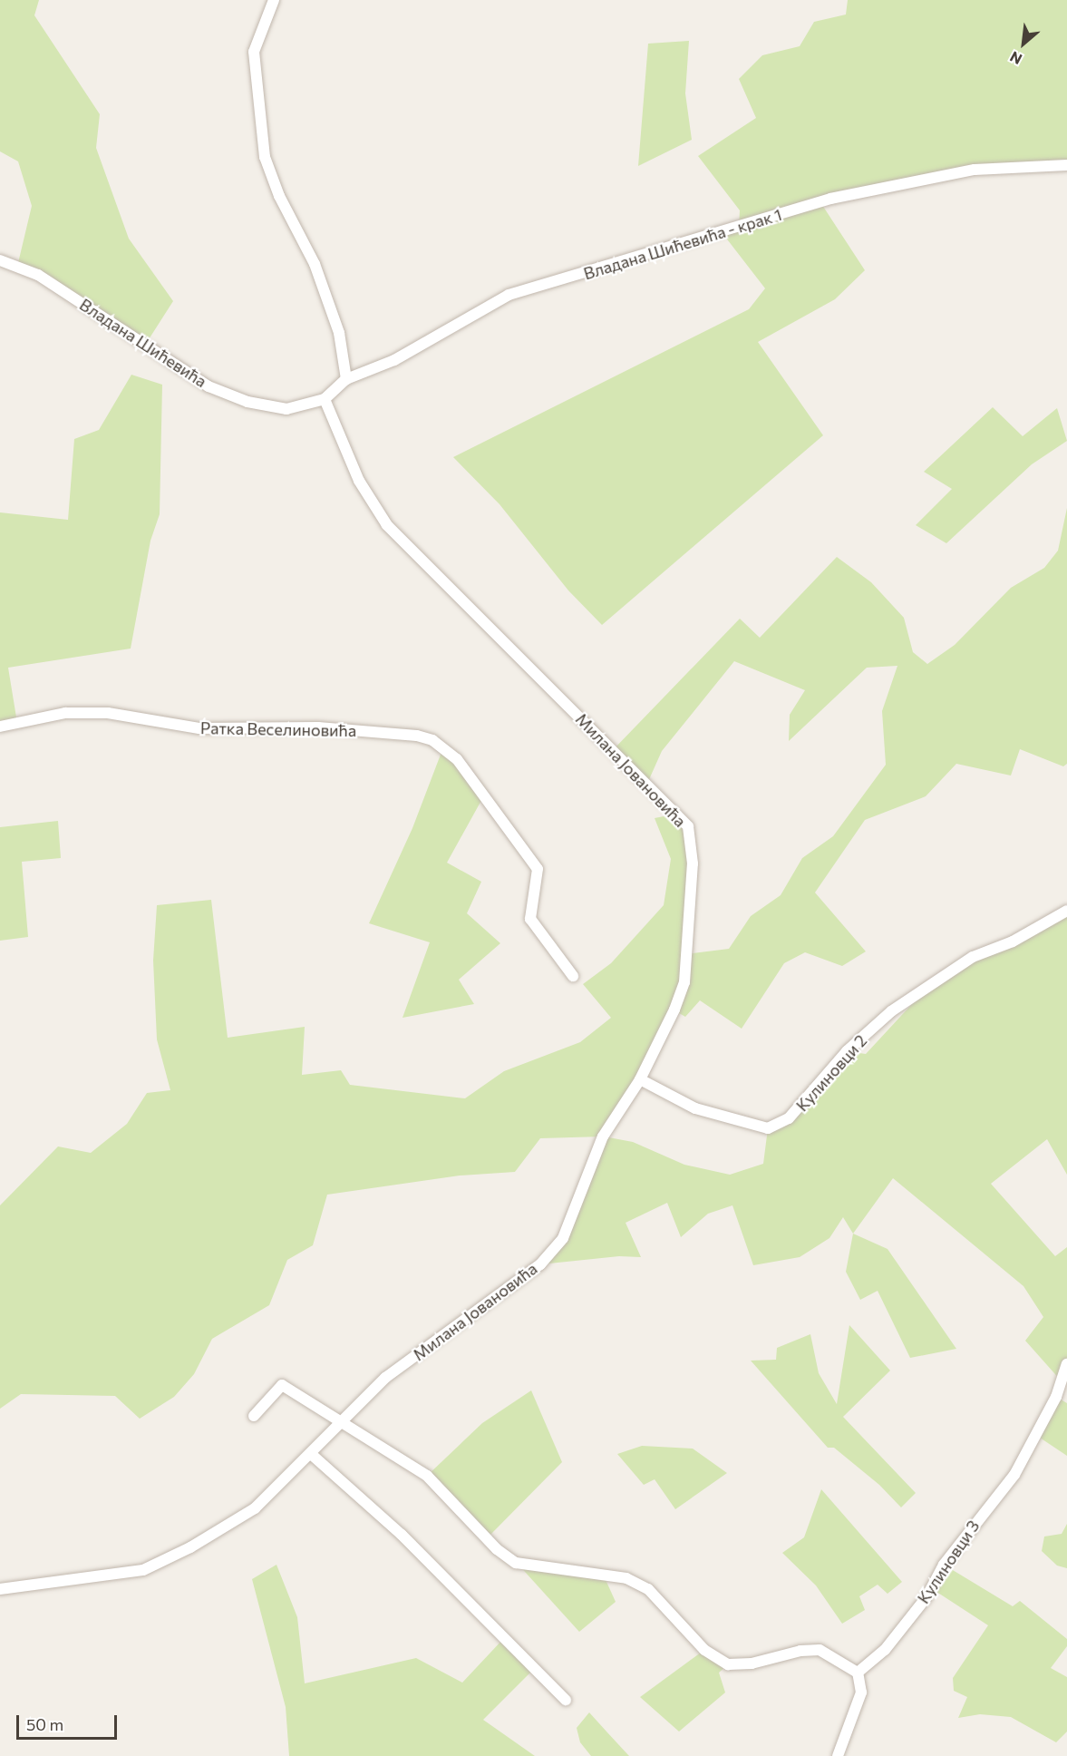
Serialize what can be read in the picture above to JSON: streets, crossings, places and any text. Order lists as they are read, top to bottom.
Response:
{
  "streets": {
    "street": [
      "Владана Шићевића - крак 1",
      "Владана Шићевића",
      "Ратка Веселиновића",
      "Милана Јовановића",
      "Кулиновци 2",
      "Кулиновци 3"
    ]
  },
  "crossings": [
    ["Владана Шићевића - крак 1", "Владана Шићевића"],
    ["Владана Шићевића - крак 1", "Милана Јовановића"],
    ["Владана Шићевића", "Милана Јовановића"],
    ["Милана Јовановића", "Кулиновци 2"]
  ],
  "scale_bar": "50 m",
  "north": "bottom left"
}
